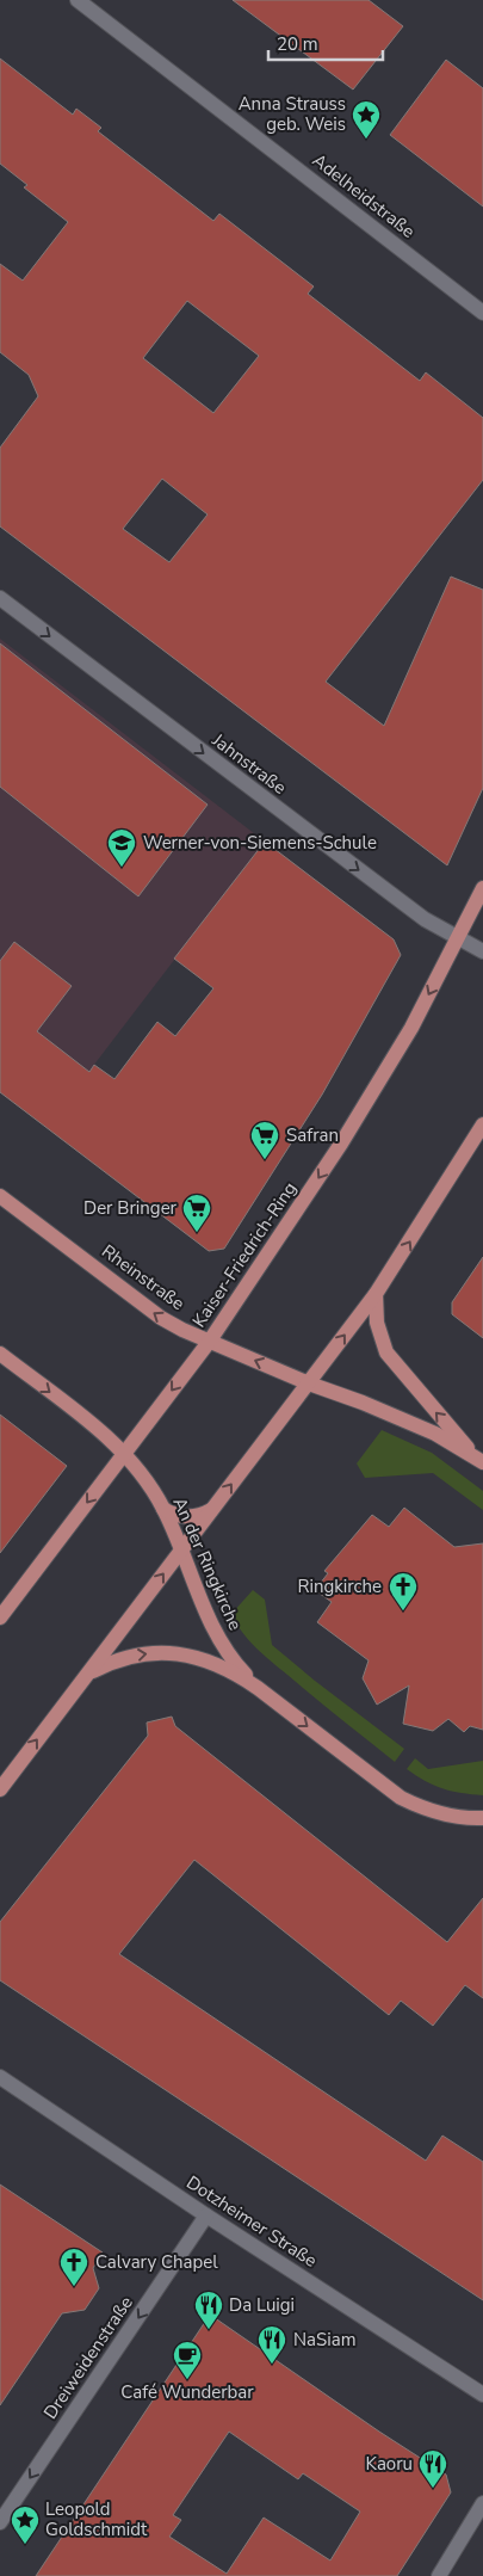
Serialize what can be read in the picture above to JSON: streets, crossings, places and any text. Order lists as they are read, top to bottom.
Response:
{
  "streets": {
    "main road": ["Kaiser-Friedrich-Ring", "Rheinstraße", "An der Ringkirche"],
    "street": [
      "Adelheidstraße",
      "Jahnstraße",
      "Dotzheimer Straße",
      "Dreiweidenstraße"
    ]
  },
  "crossings": [
    ["Jahnstraße", "Kaiser-Friedrich-Ring"],
    ["Kaiser-Friedrich-Ring", "Rheinstraße"],
    ["Kaiser-Friedrich-Ring", "An der Ringkirche"],
    ["Dotzheimer Straße", "Dreiweidenstraße"]
  ],
  "one_way": ["Jahnstraße", "An der Ringkirche", "Dreiweidenstraße"],
  "places": {
    "place": ["Anna Strauss geb. Weis", "Leopold Goldschmidt"],
    "school or university": ["Werner-von-Siemens-Schule"],
    "supermarket": ["Safran", "Der Bringer"],
    "church": ["Ringkirche", "Calvary Chapel"],
    "restaurant": ["Da Luigi", "NaSiam", "Kaoru"],
    "cafe": ["Café Wunderbar"]
  },
  "scale_bar": "20 m"
}
